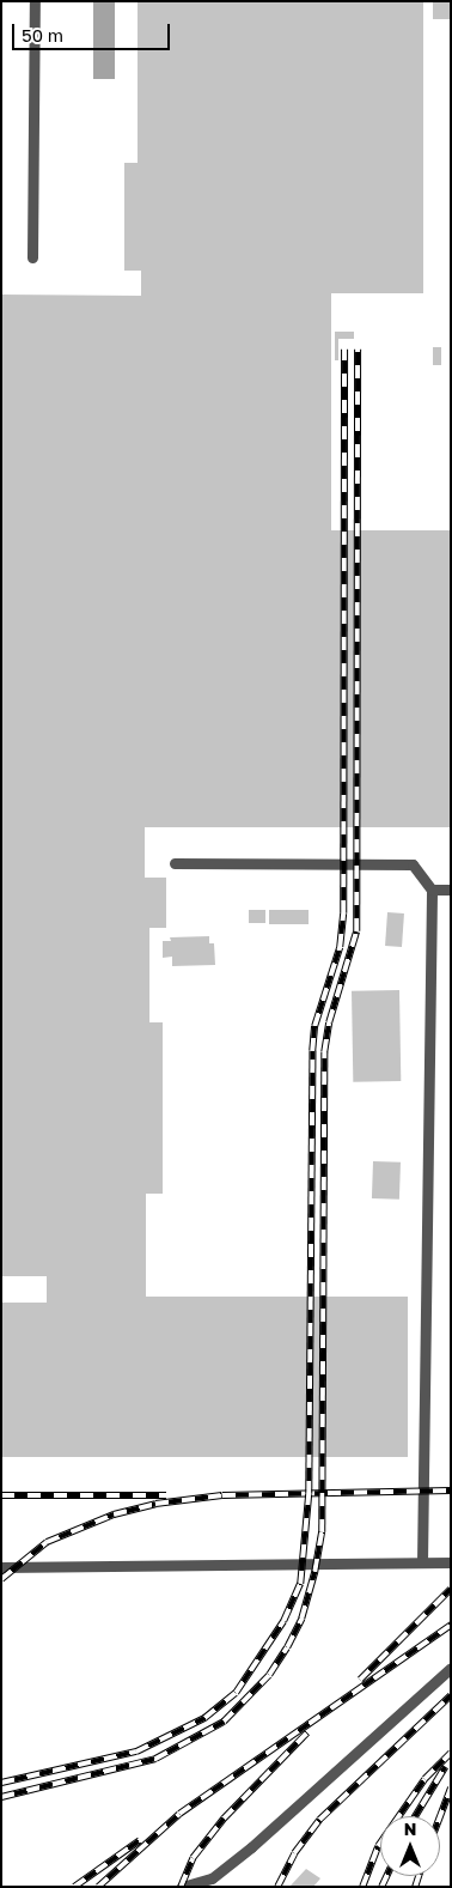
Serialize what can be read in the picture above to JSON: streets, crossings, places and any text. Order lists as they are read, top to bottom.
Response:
{
  "scale_bar": "50 m",
  "north": "top"
}
